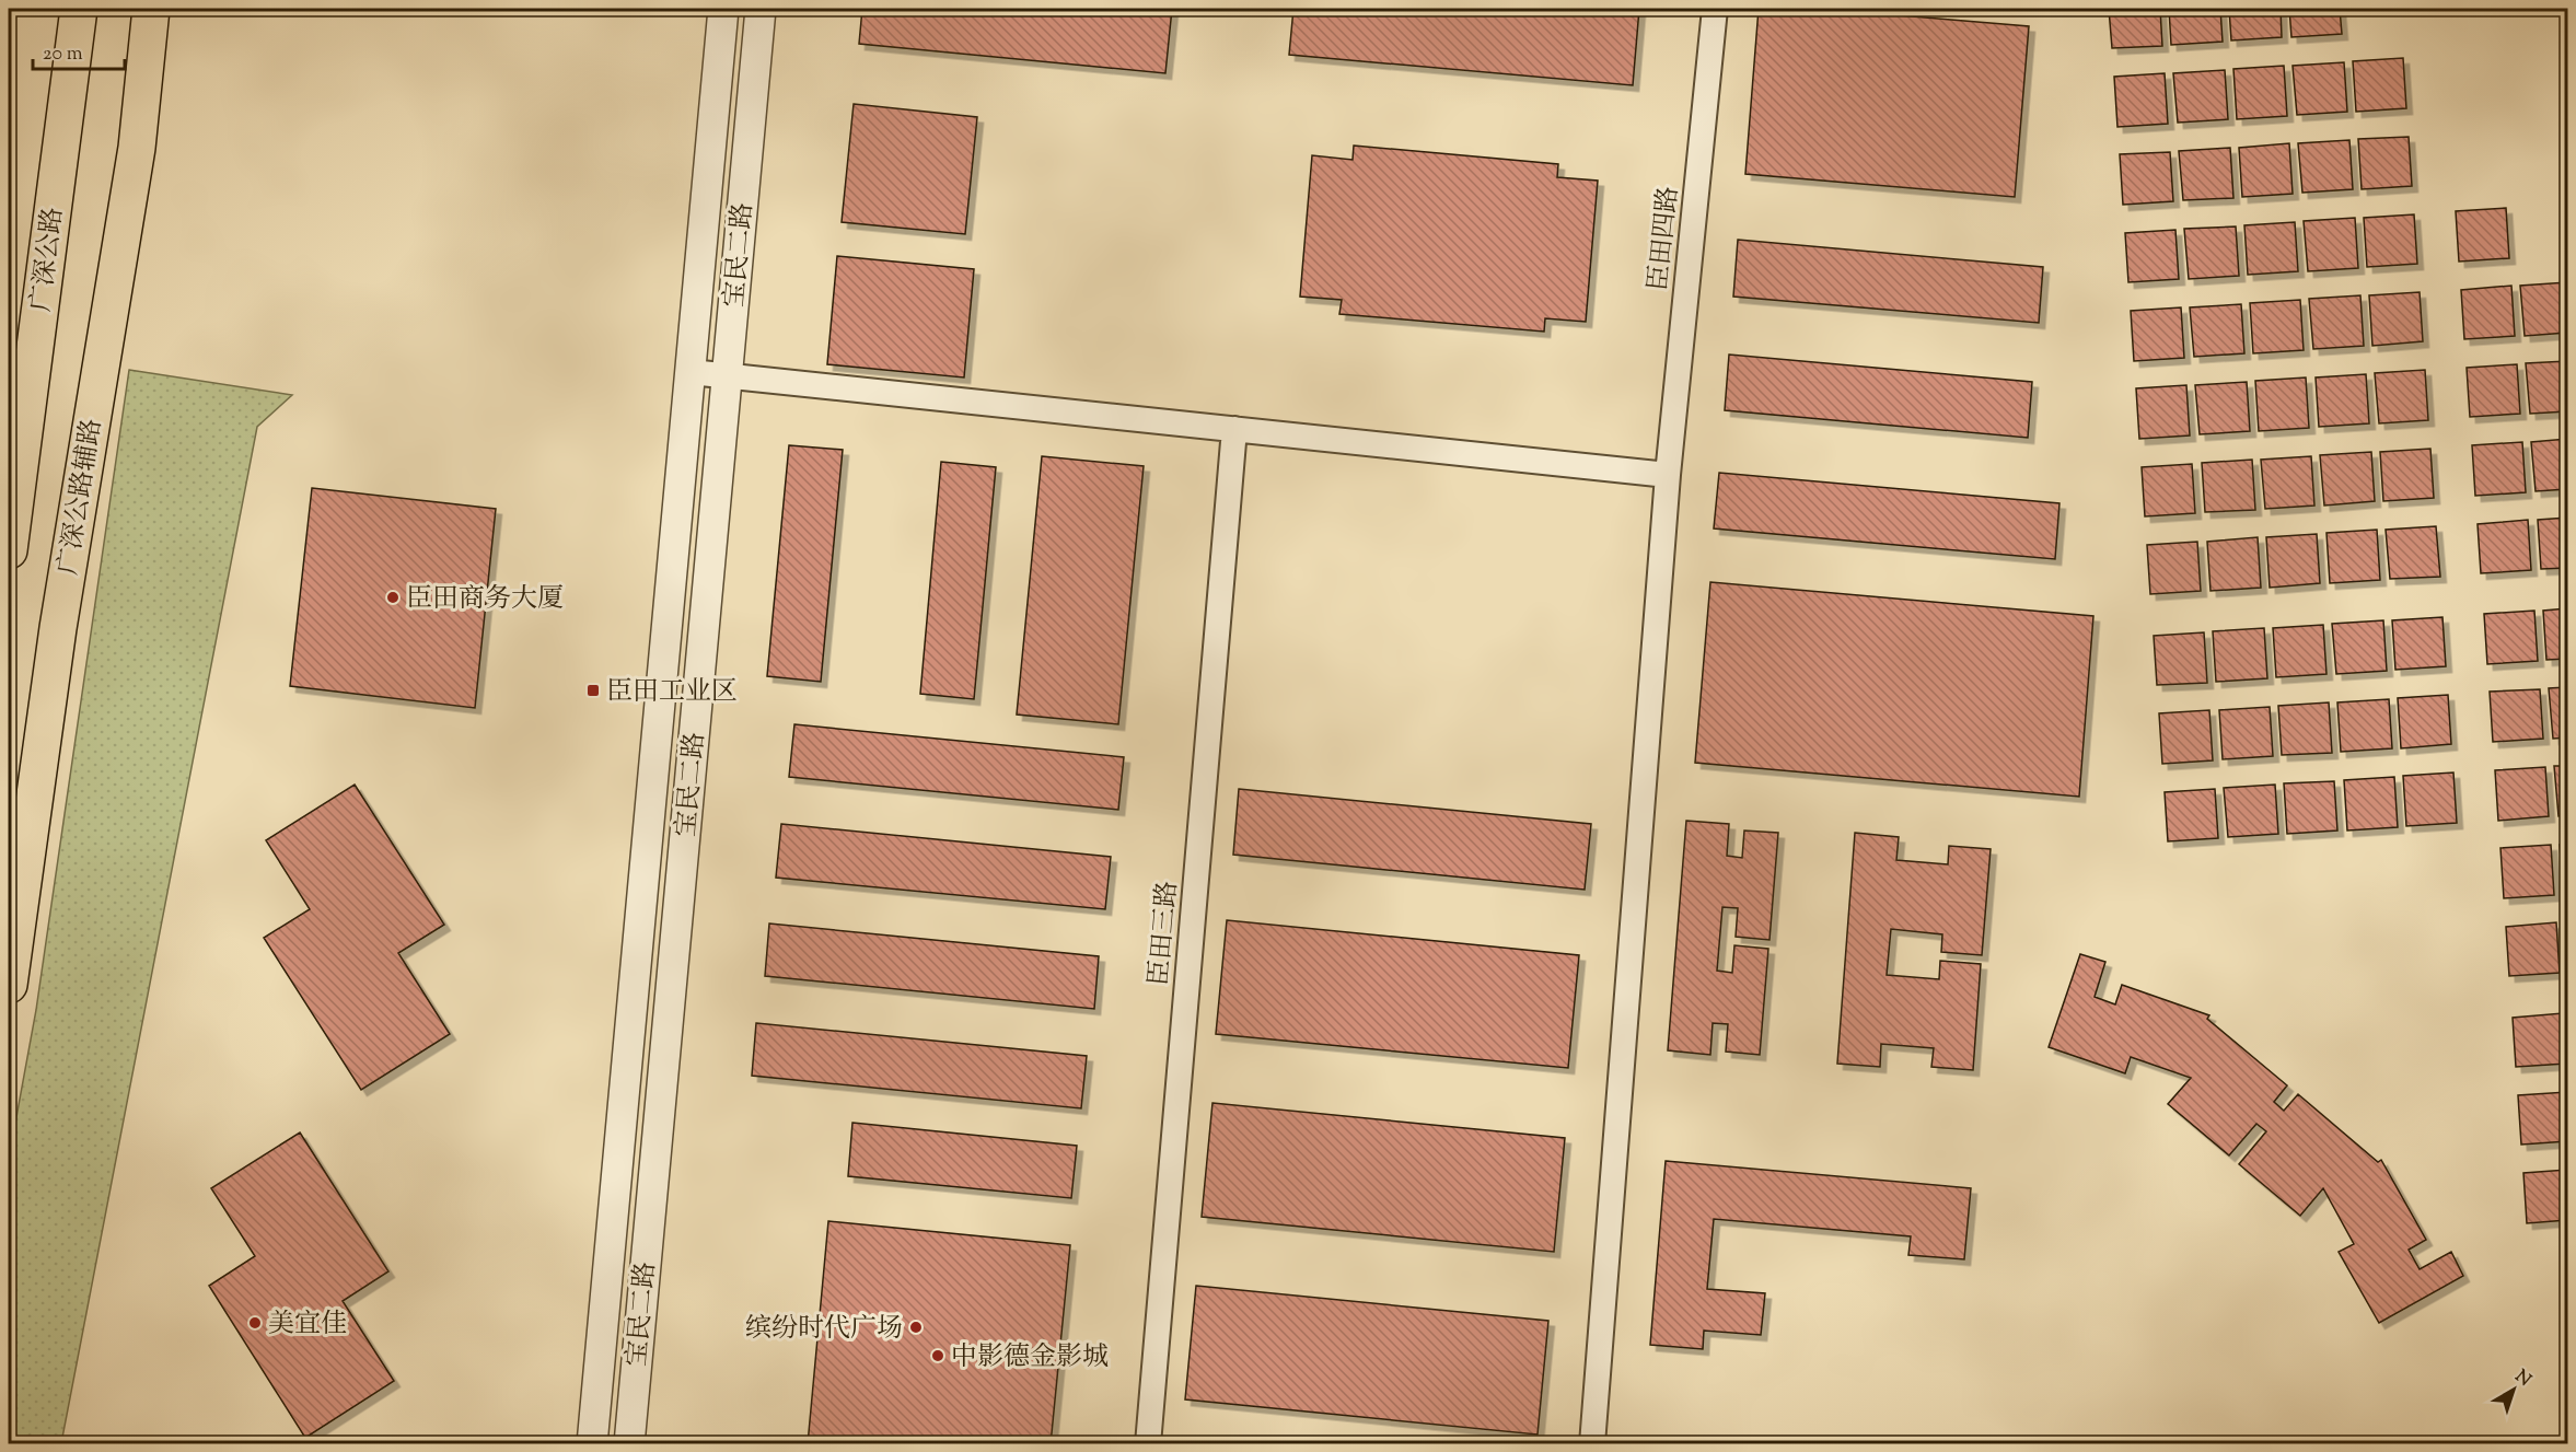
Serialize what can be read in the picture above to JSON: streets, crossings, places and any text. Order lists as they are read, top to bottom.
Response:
{
  "streets": {
    "main road": ["广深公路", "广深公路辅路"],
    "street": ["臣田四路", "宝民二路", "臣田三路"]
  },
  "places": {
    "other": [
      "臣田商务大厦",
      "美宜佳",
      "缤纷时代广场",
      "中影德金影城"
    ],
    "transit": ["臣田工业区"]
  },
  "scale_bar": "20 m",
  "north": "top right"
}
